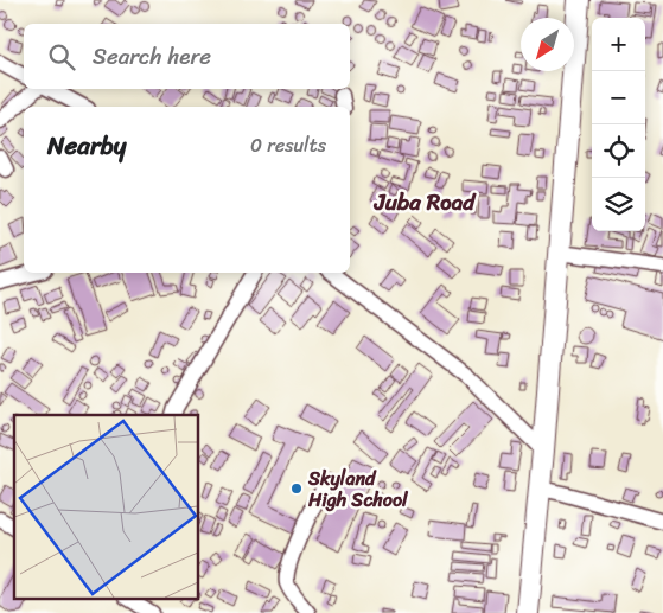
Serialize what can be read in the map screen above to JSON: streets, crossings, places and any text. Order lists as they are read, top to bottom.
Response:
{
  "districts": ["Juba Road"],
  "places": ["Skyland High School"],
  "north": "bottom left",
  "page": {
    "map_buttons": ["+", "−"],
    "search": "Search here",
    "heading": ["Nearby", "0 results"]
  }
}
